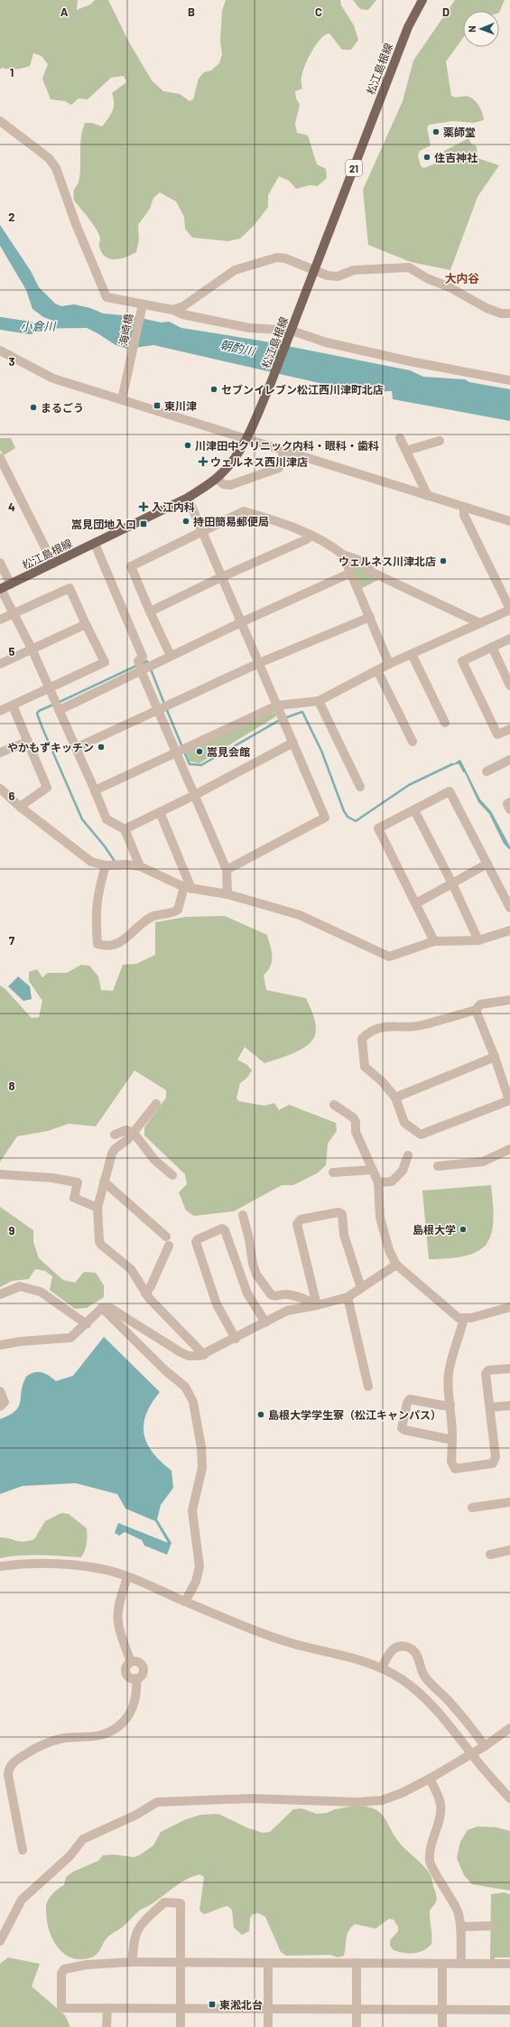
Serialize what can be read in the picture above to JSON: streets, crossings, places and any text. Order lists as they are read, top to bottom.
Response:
{
  "streets": {
    "main road": ["松江島根線", "21"],
    "street": ["海崎橋"]
  },
  "districts": ["大内谷"],
  "water": ["小倉川", "朝酌川"],
  "places": {
    "other": [
      "薬師堂",
      "住吉神社",
      "セブンイレブン松江西川津町北店",
      "まるごう",
      "川津田中クリニック内科・眼科・歯科",
      "持田簡易郵便局",
      "ウェルネス川津北店",
      "やかもずキッチン",
      "嵩見会館",
      "島根大学",
      "島根大学学生寮（松江キャンパス）"
    ],
    "transit": ["東川津", "嵩見団地入口", "東淞北台"],
    "health": ["ウェルネス西川津店", "入江内科"]
  },
  "north": "left",
  "grid": {
    "columns": [
      "A",
      "B",
      "C",
      "D"
    ],
    "rows": [
      "1",
      "2",
      "3",
      "4",
      "5",
      "6",
      "7",
      "8",
      "9"
    ]
  }
}
